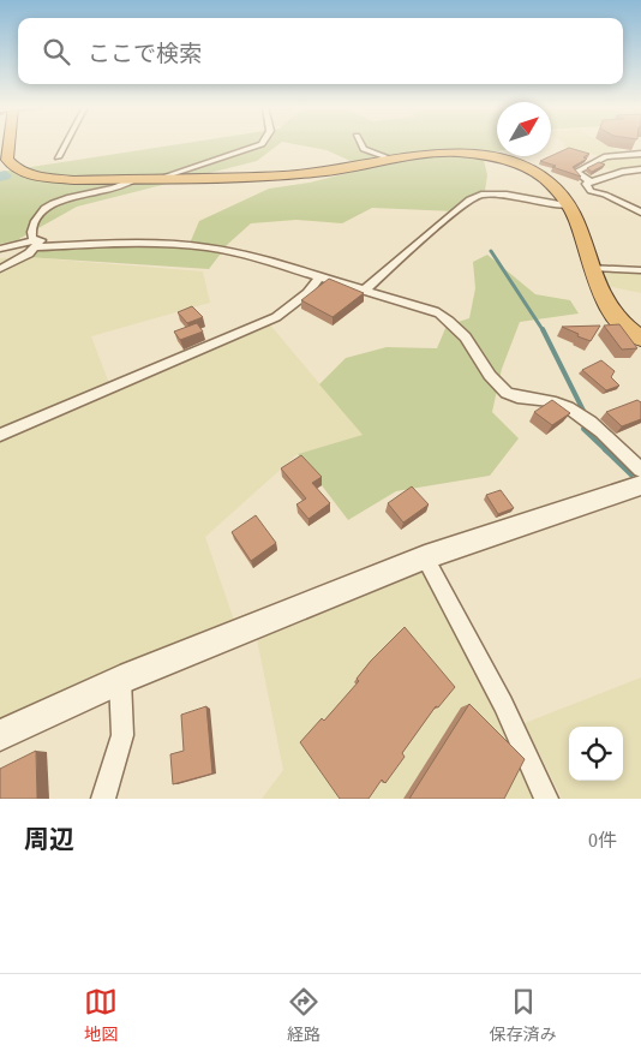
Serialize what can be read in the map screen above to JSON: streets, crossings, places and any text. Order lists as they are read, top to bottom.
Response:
{
  "north": "top right",
  "page": {
    "search": "ここで検索",
    "heading": ["周辺", "0件"],
    "nav": ["地図", "経路", "保存済み"]
  }
}
